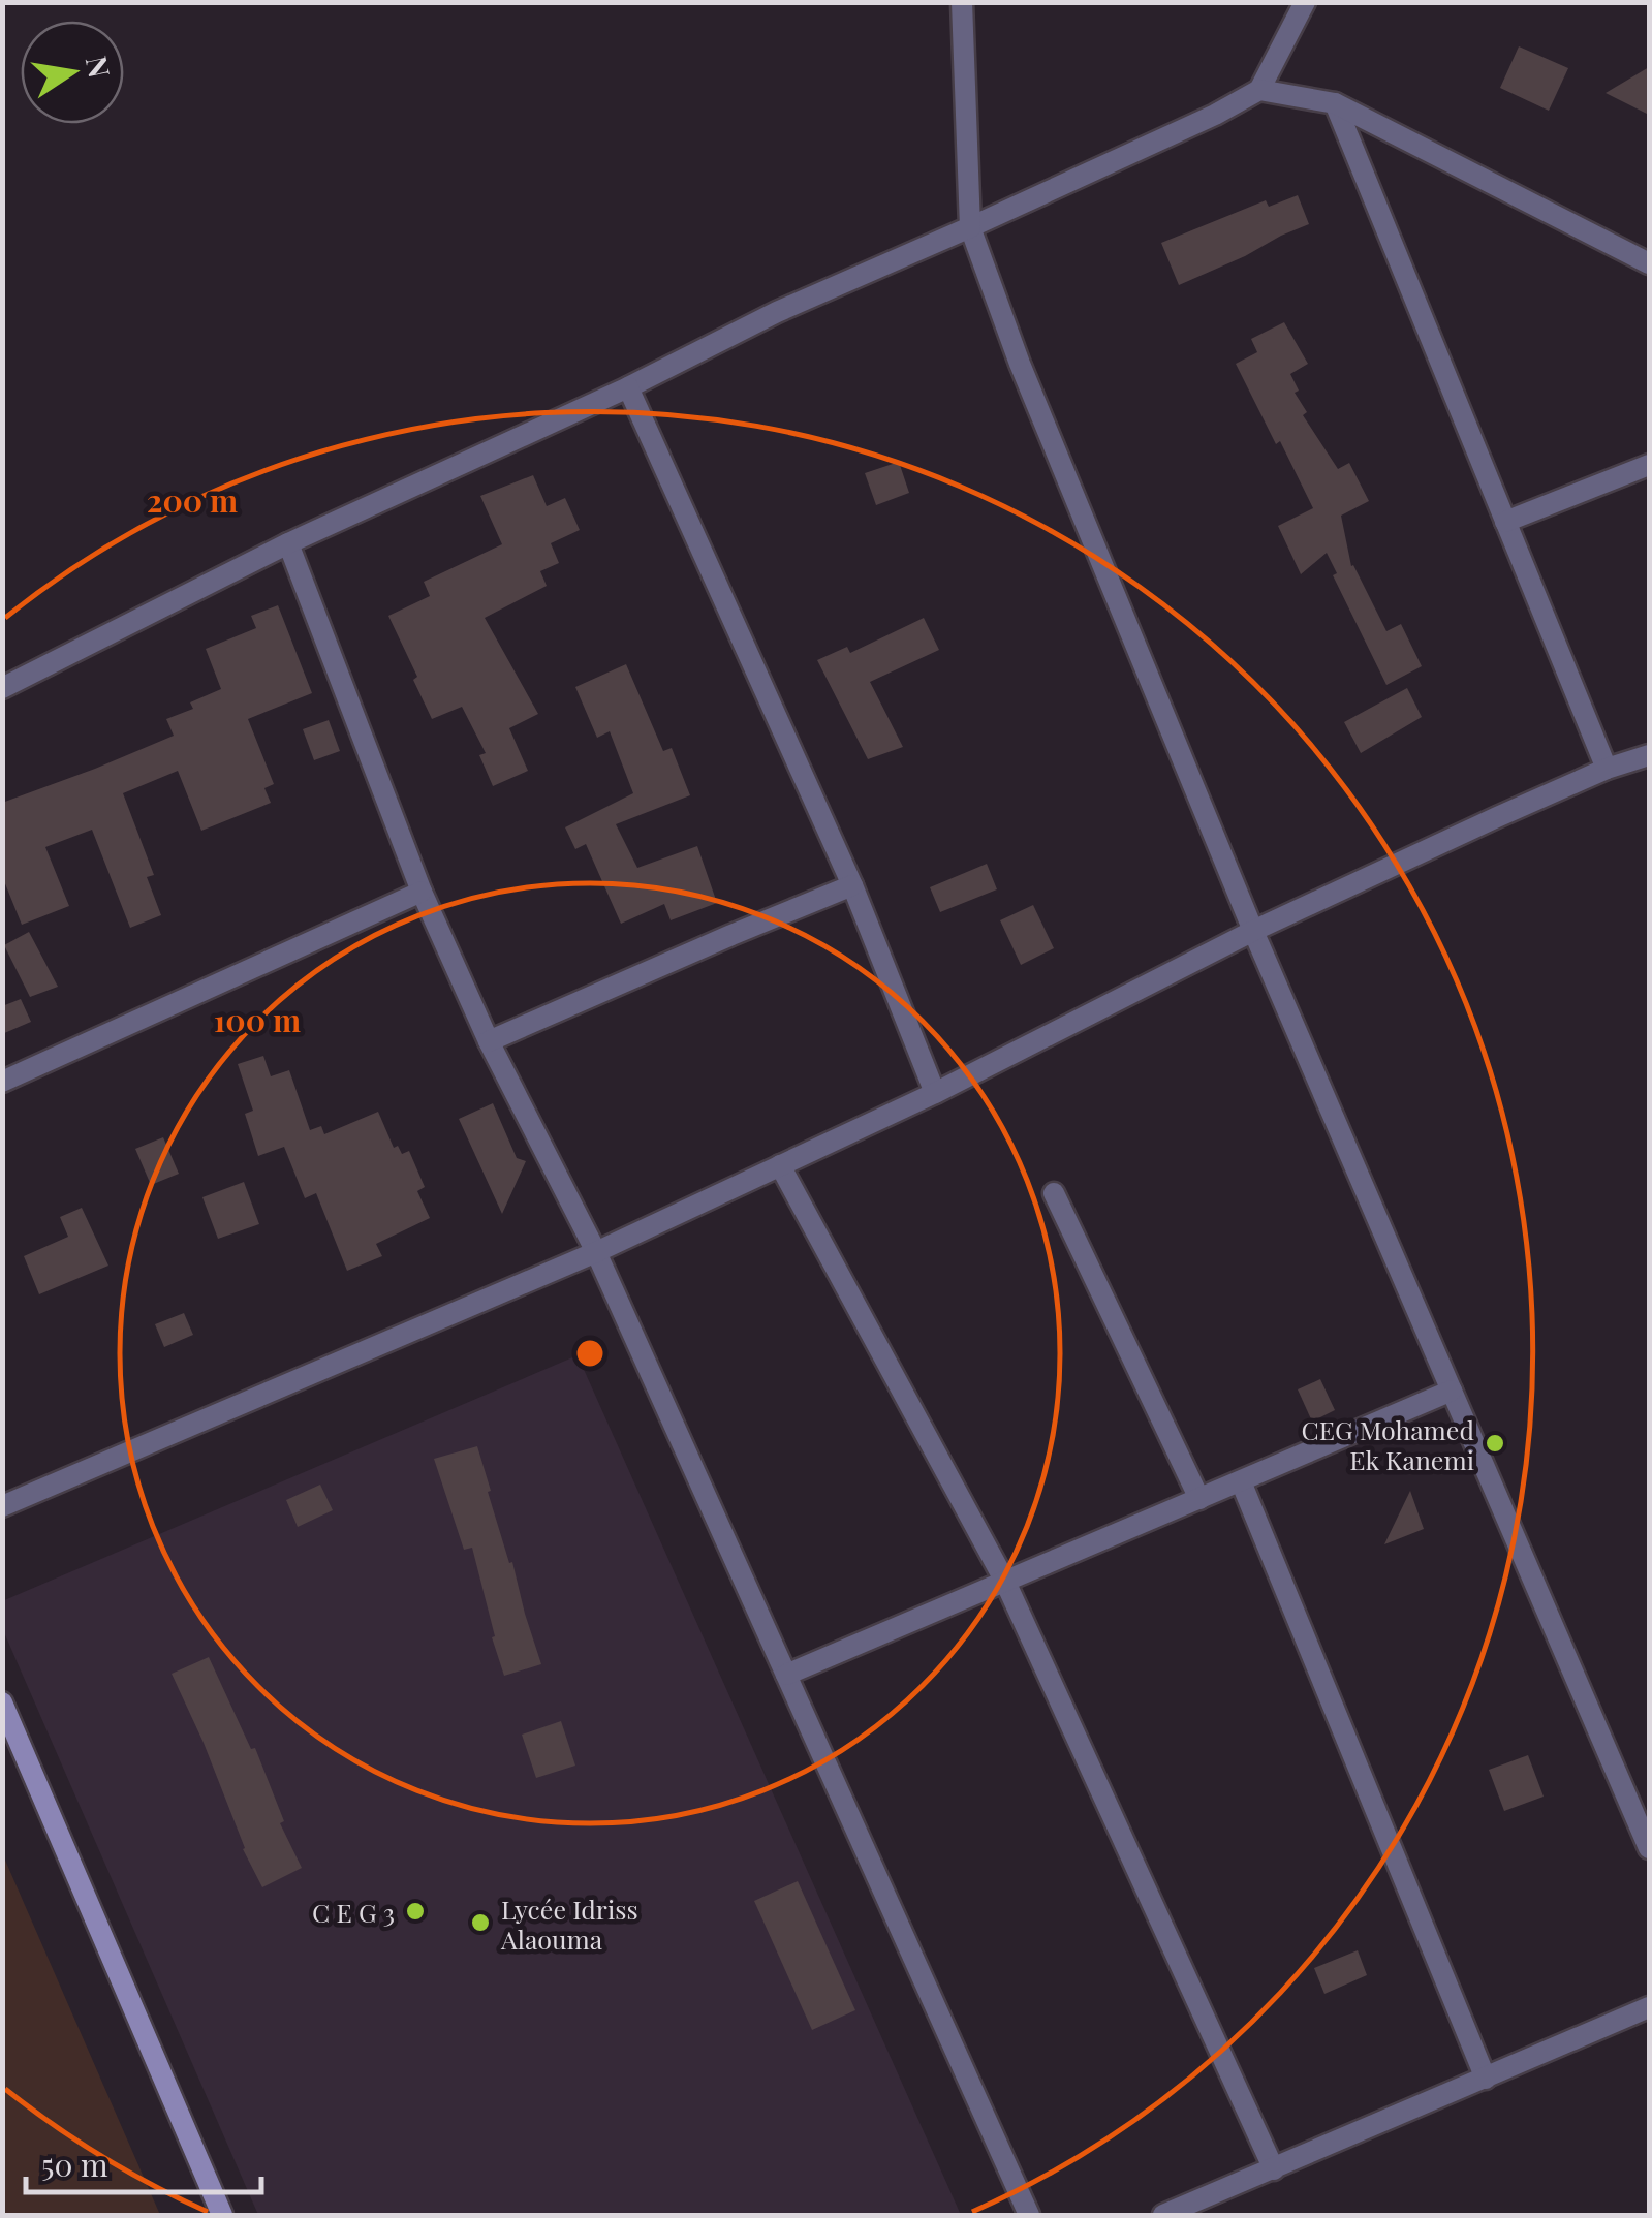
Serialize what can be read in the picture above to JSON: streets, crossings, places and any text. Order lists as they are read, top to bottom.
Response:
{
  "places": ["CEG Mohamed Ek Kanemi", "C E G 3", "Lycée Idriss Alaouma"],
  "scale_bar": "50 m",
  "north": "right",
  "rings": ["200 m", "100 m"]
}
